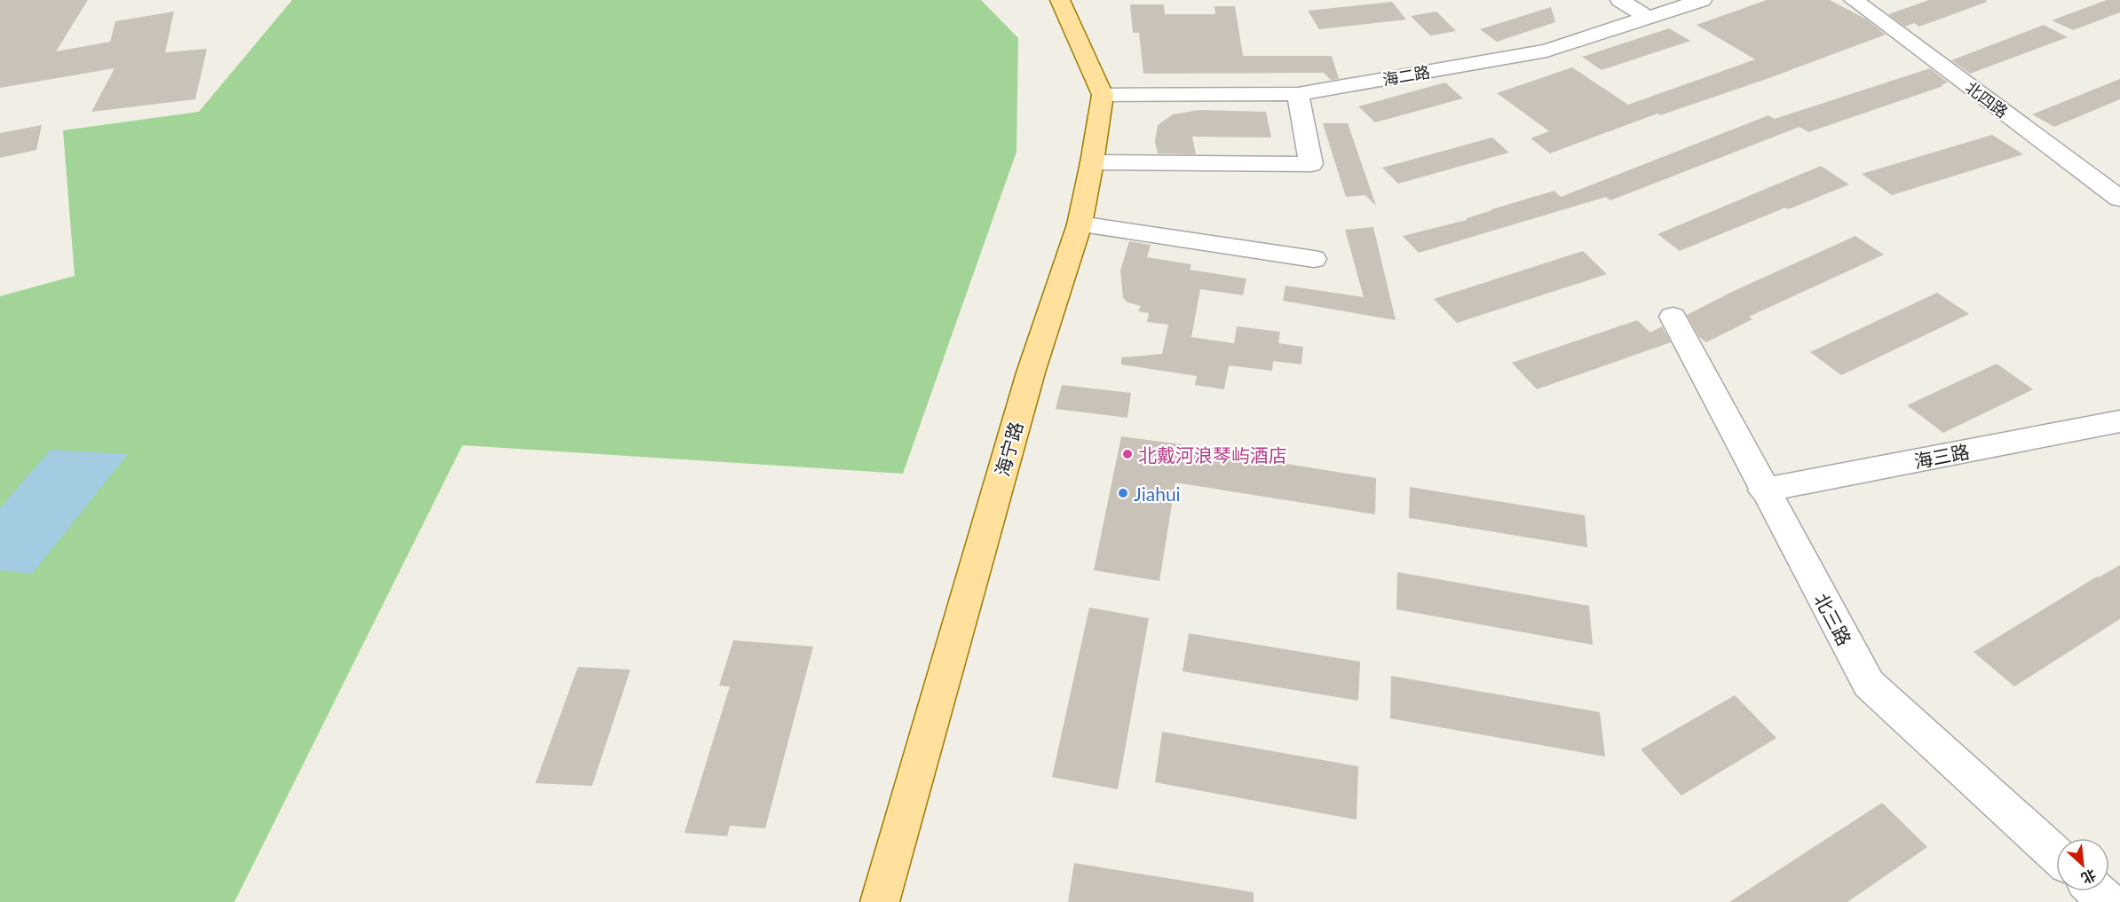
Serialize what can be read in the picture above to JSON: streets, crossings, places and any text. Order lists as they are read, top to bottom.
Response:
{
  "streets": {
    "main road": ["海宁路"],
    "street": [
      "海二路",
      "北四路",
      "海三路",
      "北三路"
    ]
  },
  "crossings": [
    ["海二路", "海宁路"],
    ["海三路", "北三路"]
  ],
  "places": ["北戴河浪琴屿酒店", "Jiahui"],
  "north": "bottom right"
}
